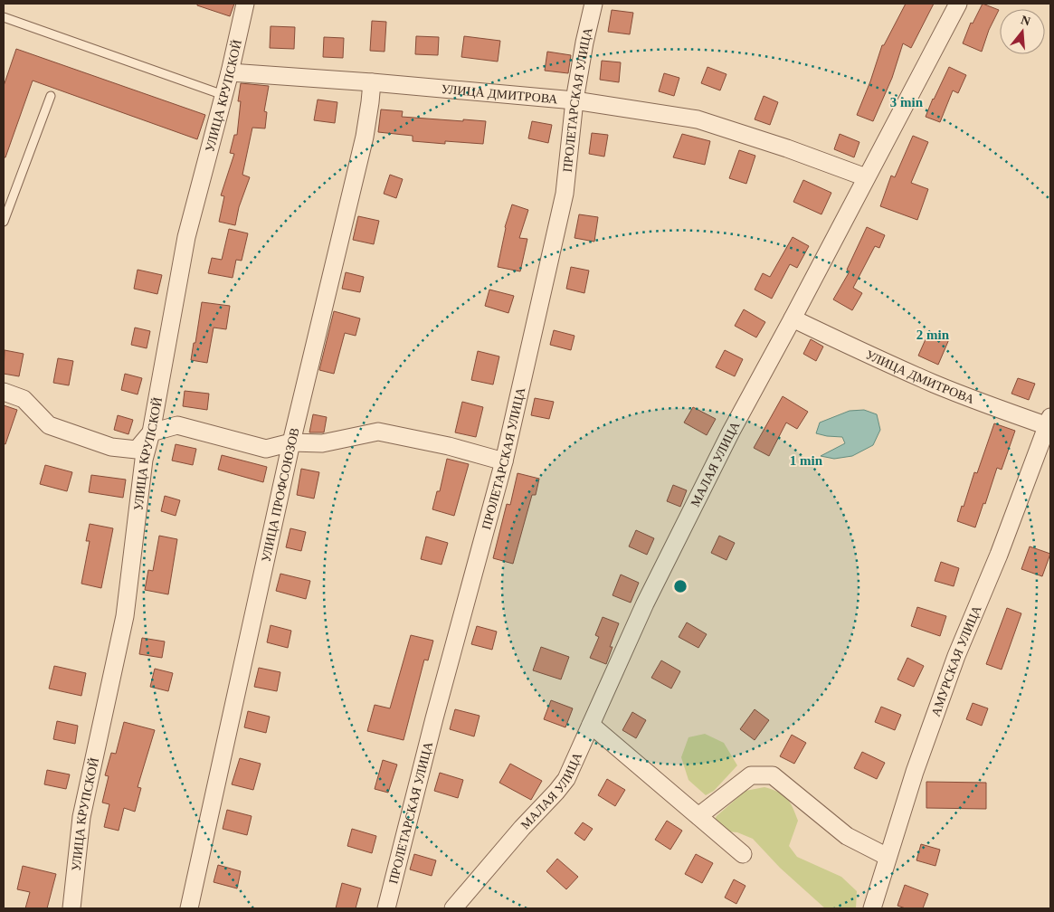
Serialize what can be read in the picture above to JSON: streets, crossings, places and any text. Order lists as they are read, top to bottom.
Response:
{
  "streets": {
    "street": [
      "УЛИЦА ДМИТРОВА",
      "УЛИЦА КРУПСКОЙ",
      "ПРОЛЕТАРСКАЯ УЛИЦА",
      "МАЛАЯ УЛИЦА",
      "УЛИЦА ПРОФСОЮЗОВ",
      "АМУРСКАЯ УЛИЦА"
    ]
  },
  "crossings": [
    ["УЛИЦА ДМИТРОВА", "УЛИЦА КРУПСКОЙ"],
    ["УЛИЦА ДМИТРОВА", "ПРОЛЕТАРСКАЯ УЛИЦА"],
    ["УЛИЦА ДМИТРОВА", "МАЛАЯ УЛИЦА"],
    ["УЛИЦА ДМИТРОВА", "УЛИЦА ПРОФСОЮЗОВ"],
    ["УЛИЦА ДМИТРОВА", "АМУРСКАЯ УЛИЦА"]
  ],
  "north": "top",
  "rings": ["3 min", "2 min", "1 min"]
}
